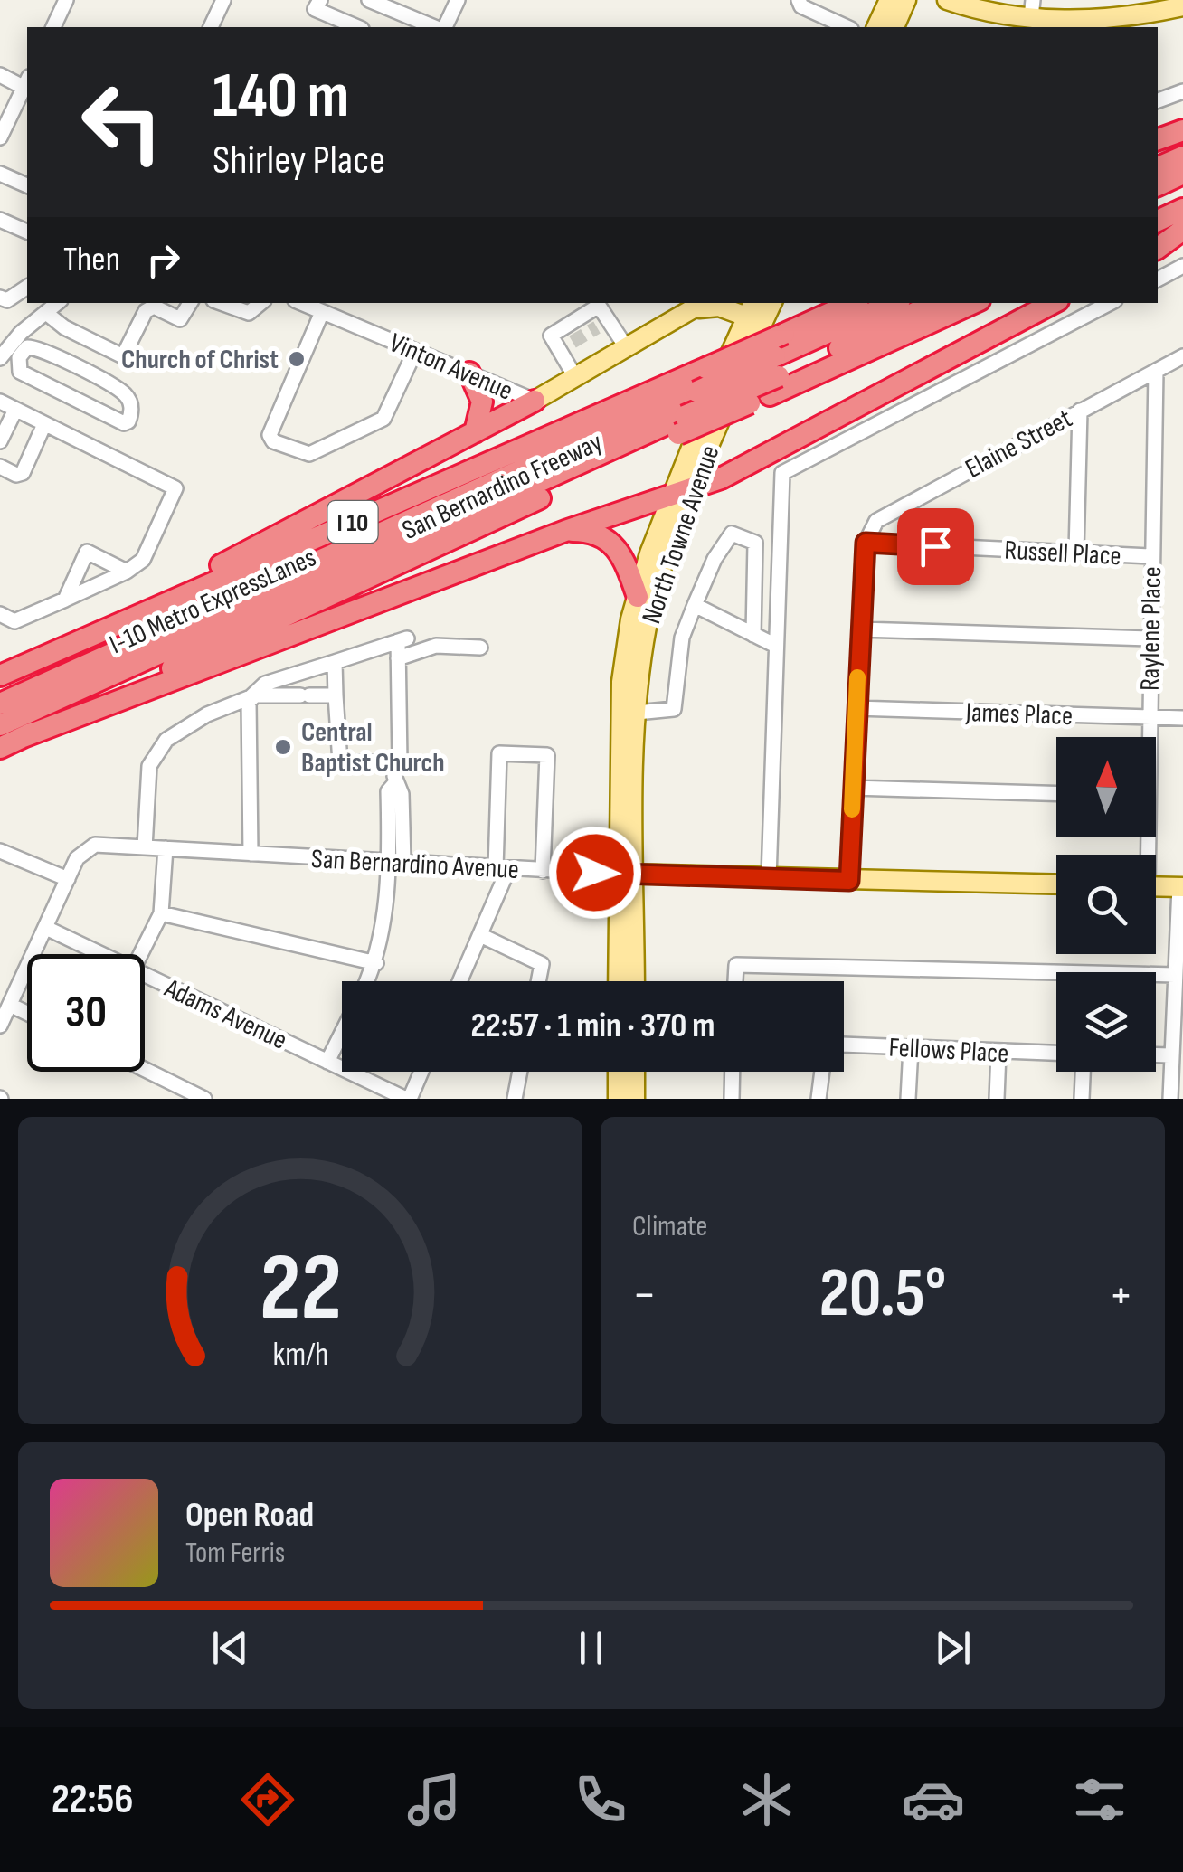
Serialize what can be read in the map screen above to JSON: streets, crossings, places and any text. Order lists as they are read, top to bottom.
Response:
{
  "streets": {
    "highway": ["San Bernardino Freeway", "I 10", "I-10 Metro ExpressLanes"],
    "main road": ["Vinton Avenue", "North Towne Avenue", "San Bernardino Avenue"],
    "street": [
      "Elaine Street",
      "Russell Place",
      "Raylene Place",
      "James Place",
      "Adams Avenue",
      "Fellows Place"
    ]
  },
  "crossings": [
    ["Vinton Avenue", "North Towne Avenue"],
    ["Elaine Street", "Russell Place"],
    ["Elaine Street", "Raylene Place"],
    ["San Bernardino Freeway", "I-10 Metro ExpressLanes"],
    ["North Towne Avenue", "San Bernardino Avenue"],
    ["Russell Place", "Raylene Place"],
    ["Raylene Place", "James Place"]
  ],
  "places": ["Church of Christ", "Central Baptist Church"],
  "north": "top",
  "page": {
    "turn": ["140 m", "Shirley Place"],
    "then": "Then",
    "limit": "30",
    "trip": "22:57 · 1 min · 370 m",
    "tile": "Climate",
    "heat": ["−", "20.5°", "+"],
    "song": ["Open Road", "Tom Ferris"],
    "tabs": "22:56",
    "gauge": ["22", "km/h"]
  }
}
